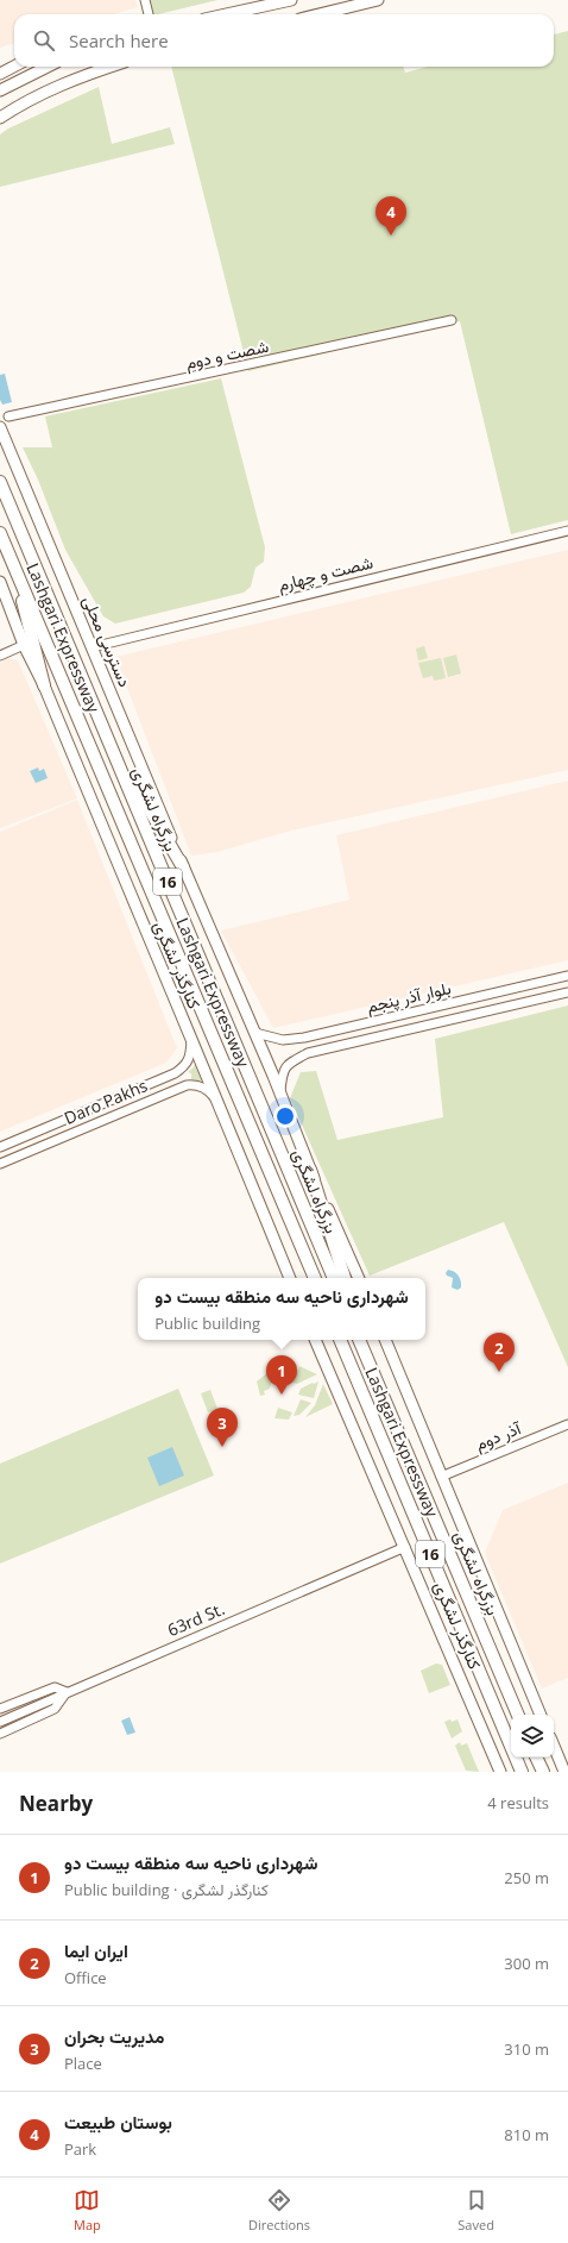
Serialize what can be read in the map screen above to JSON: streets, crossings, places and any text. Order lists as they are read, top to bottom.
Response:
{
  "streets": {
    "highway": ["Lashgari Expressway", "بزرگراه لشگری", "16"],
    "main road": ["دسترسی محلی", "کنارگذر لشگری"],
    "street": [
      "شصت و دوم",
      "شصت و چهارم",
      "بلوار آذر پنجم",
      "Daro Pakhs",
      "آذر دوم",
      "63rd St."
    ]
  },
  "crossings": [
    ["شصت و چهارم", "دسترسی محلی"],
    ["کنارگذر لشگری", "Daro Pakhs"],
    ["کنارگذر لشگری", "63rd St."]
  ],
  "page": {
    "search": "Search here",
    "pins": [
      "4",
      "2",
      "1",
      "3"
    ],
    "popup": ["شهرداری ناحیه سه منطقه بیست دو", "Public building"],
    "heading": ["Nearby", "4 results"],
    "list": [
      {
        "mark": "1",
        "name": "شهرداری ناحیه سه منطقه بیست دو",
        "note": "Public building · کنارگذر لشگری",
        "value": "250 m"
      },
      {
        "mark": "2",
        "name": "ایران ایما",
        "note": "Office",
        "value": "300 m"
      },
      {
        "mark": "3",
        "name": "مدیریت بحران",
        "note": "Place",
        "value": "310 m"
      },
      {
        "mark": "4",
        "name": "بوستان طبیعت",
        "note": "Park",
        "value": "810 m"
      }
    ],
    "nav": ["Map", "Directions", "Saved"]
  }
}
